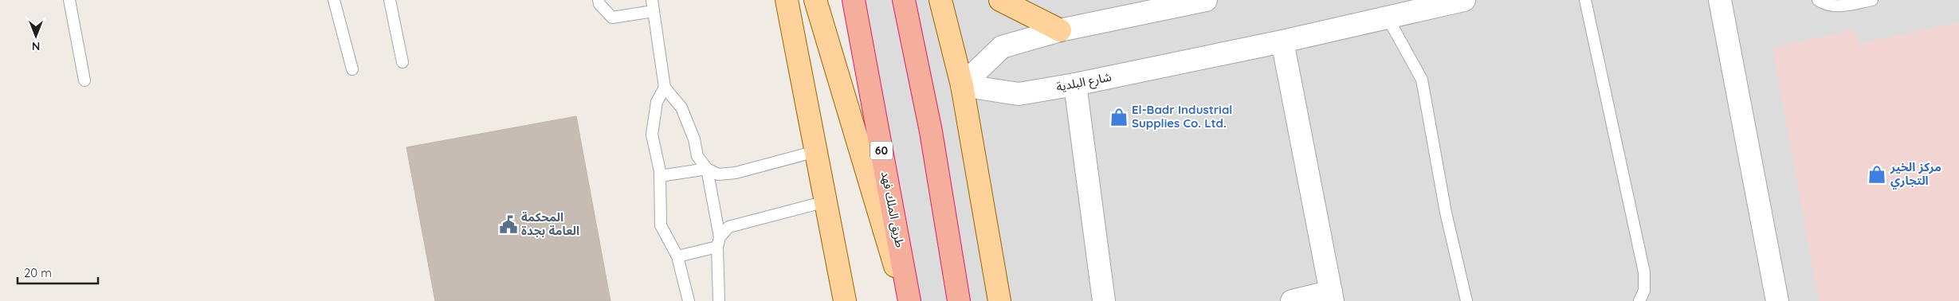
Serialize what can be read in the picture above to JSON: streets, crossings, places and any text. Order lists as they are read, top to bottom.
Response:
{
  "streets": {
    "highway": ["60", "طريق الملك فهد"],
    "street": ["شارع البلدية"]
  },
  "places": {
    "shop": ["El-Badr Industrial Supplies Co. Ltd.", "مركز الخير التجاري"],
    "public building": ["المحكمة العامة بجدة"]
  },
  "scale_bar": "20 m",
  "north": "bottom"
}
